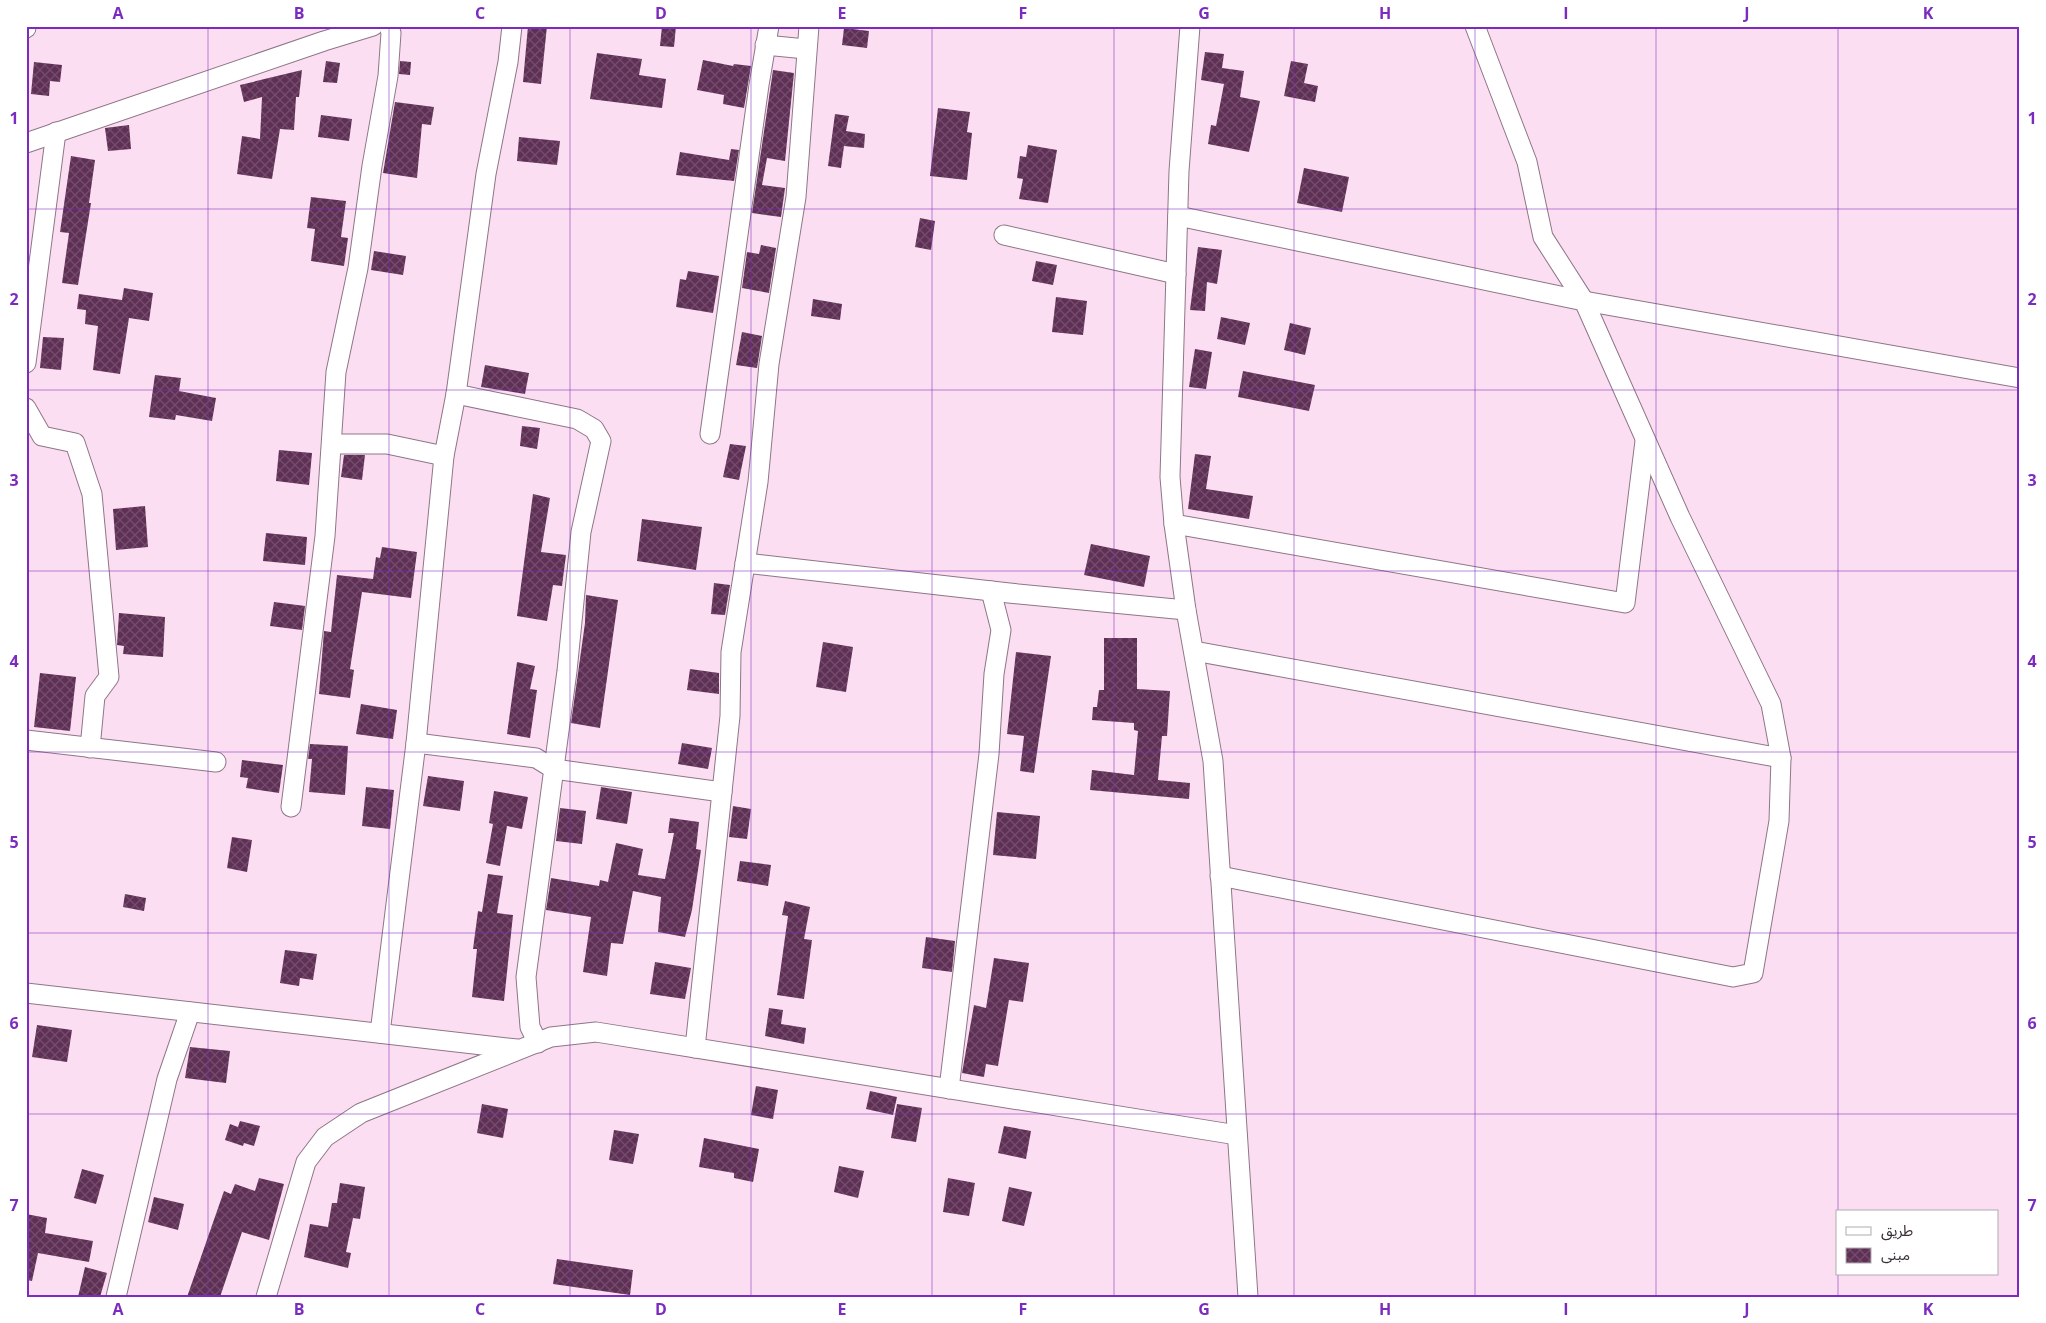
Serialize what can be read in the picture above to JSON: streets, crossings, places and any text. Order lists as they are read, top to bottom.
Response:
{
  "legend": ["طريق", "مبنى"],
  "grid": {
    "columns": [
      "A",
      "B",
      "C",
      "D",
      "E",
      "F",
      "G",
      "H",
      "I",
      "J",
      "K"
    ],
    "rows": [
      "1",
      "2",
      "3",
      "4",
      "5",
      "6",
      "7"
    ]
  }
}
